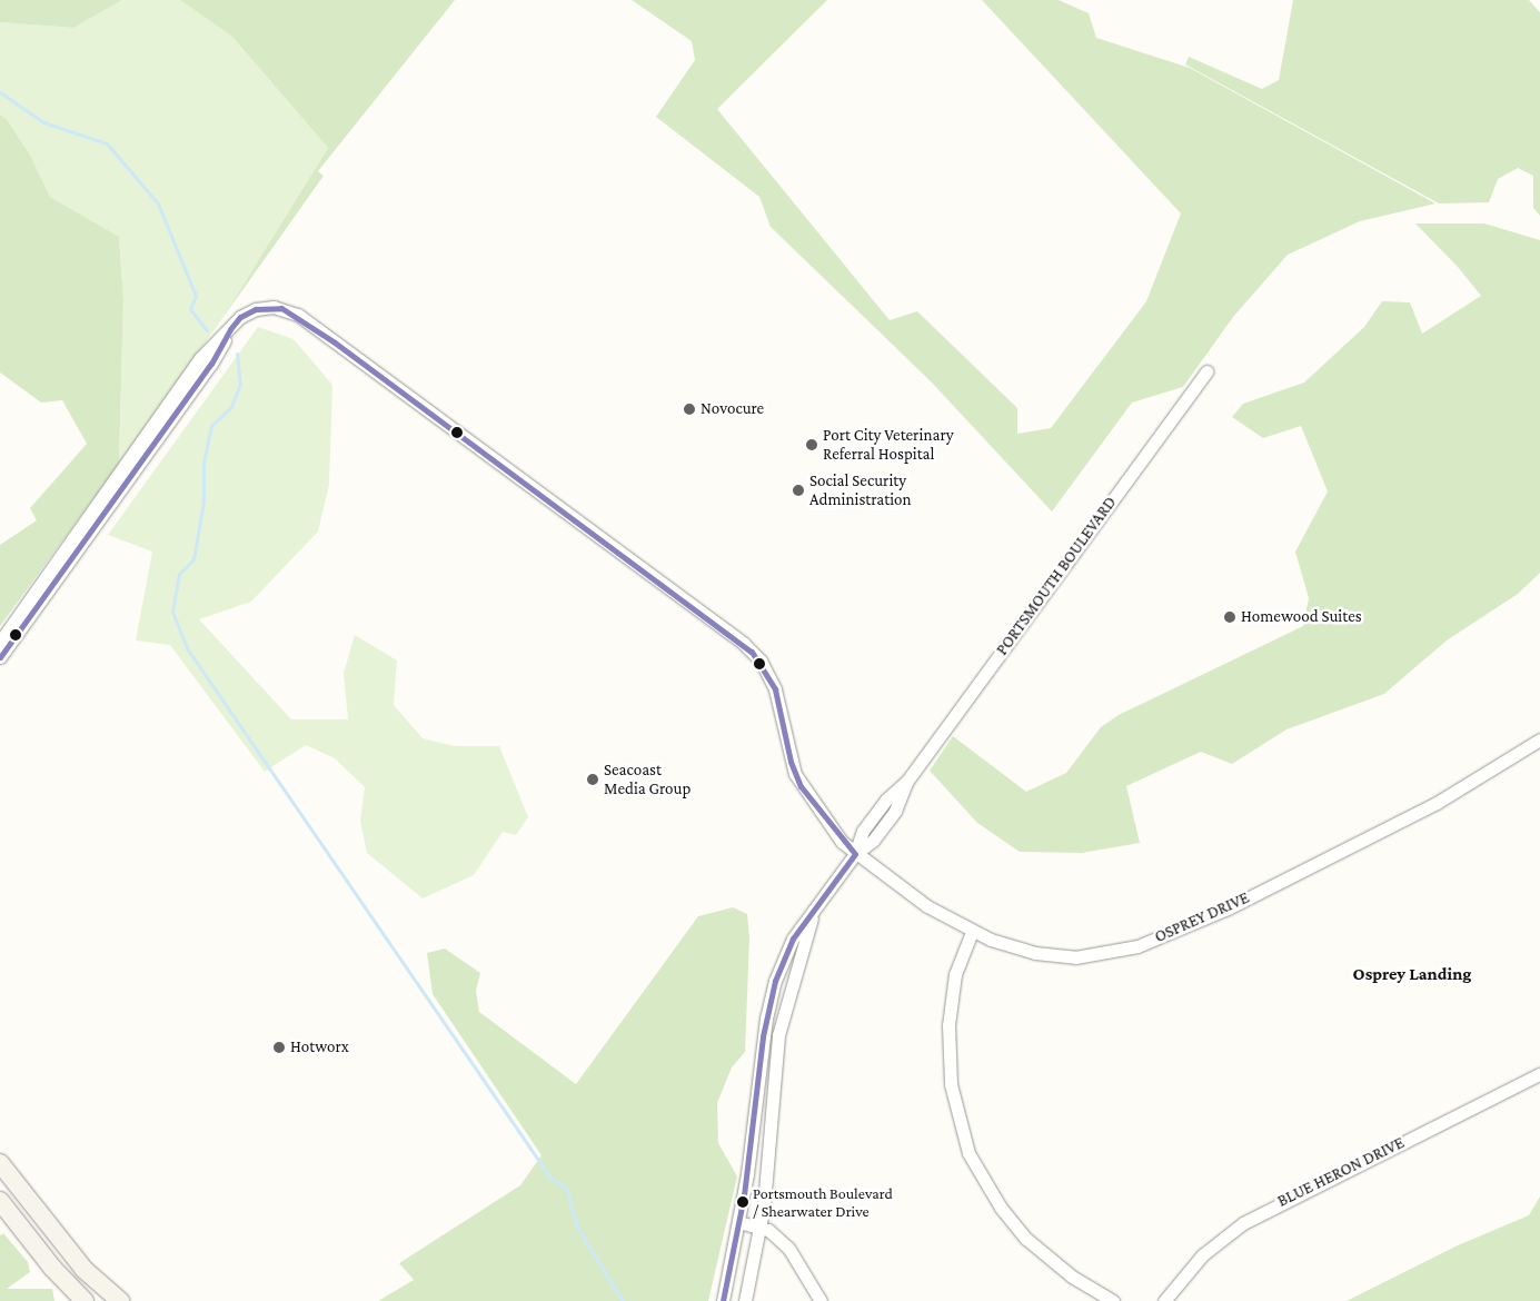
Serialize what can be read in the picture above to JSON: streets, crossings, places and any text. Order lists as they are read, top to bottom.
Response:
{
  "streets": {
    "street": ["PORTSMOUTH BOULEVARD", "OSPREY DRIVE", "BLUE HERON DRIVE"]
  },
  "crossings": [
    ["PORTSMOUTH BOULEVARD", "OSPREY DRIVE"]
  ],
  "districts": ["Osprey Landing"],
  "places": [
    "Novocure",
    "Port City Veterinary Referral Hospital",
    "Social Security Administration",
    "Homewood Suites",
    "Seacoast Media Group",
    "Hotworx",
    "Portsmouth Boulevard / Shearwater Drive"
  ]
}
